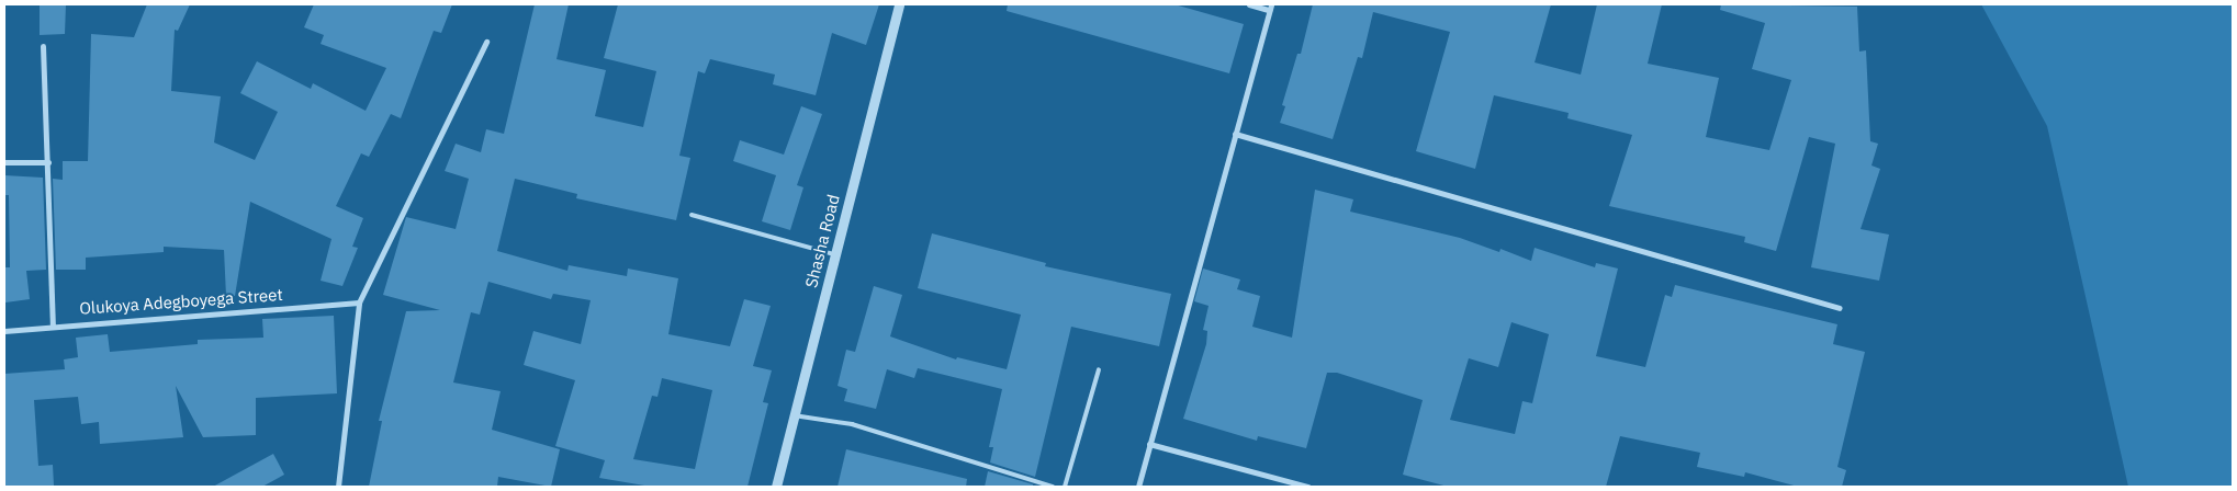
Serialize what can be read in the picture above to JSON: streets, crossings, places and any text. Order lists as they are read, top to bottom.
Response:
{
  "streets": {
    "street": ["Shasha Road", "Olukoya Adegboyega Street"]
  }
}
